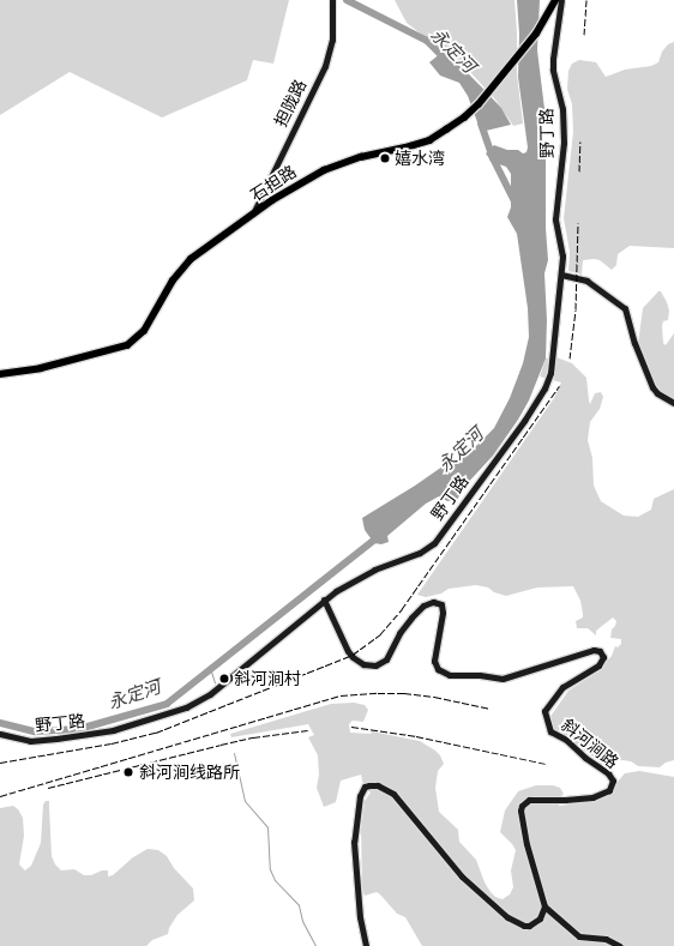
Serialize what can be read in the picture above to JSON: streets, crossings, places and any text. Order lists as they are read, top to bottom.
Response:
{
  "streets": {
    "main road": ["石担路"],
    "street": ["担陇路", "野丁路", "斜河涧路"]
  },
  "crossings": [
    ["担陇路", "石担路"],
    ["野丁路", "斜河涧路"]
  ],
  "water": ["永定河"],
  "places": ["嬉水湾", "斜河涧村", "斜河涧线路所"]
}
